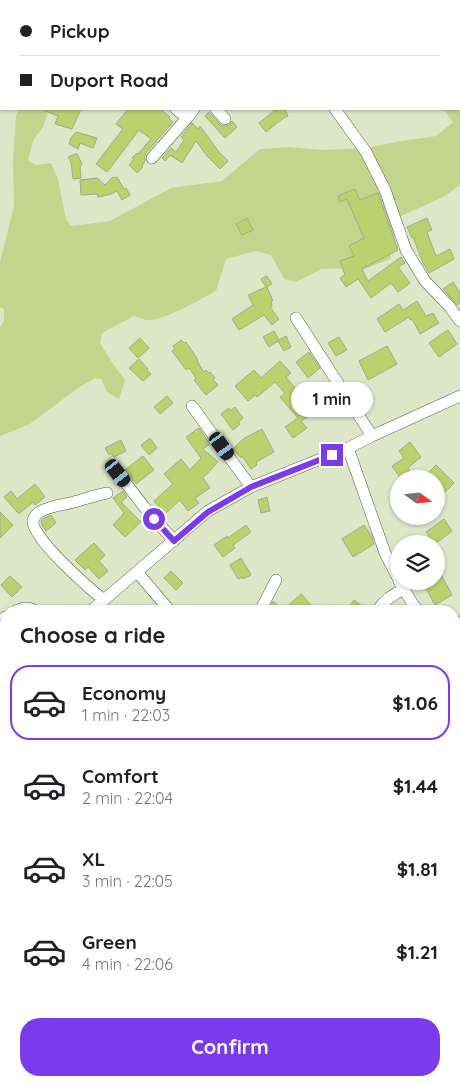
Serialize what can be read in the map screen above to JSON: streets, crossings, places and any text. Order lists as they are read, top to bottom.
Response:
{
  "north": "right",
  "page": {
    "banner": ["Pickup", "Duport Road"],
    "bubble": "1 min",
    "heading": "Choose a ride",
    "list": [
      {
        "name": "Economy",
        "note": "1 min · 22:03",
        "value": "$1.06"
      },
      {
        "name": "Comfort",
        "note": "2 min · 22:04",
        "value": "$1.44"
      },
      {
        "name": "XL",
        "note": "3 min · 22:05",
        "value": "$1.81"
      },
      {
        "name": "Green",
        "note": "4 min · 22:06",
        "value": "$1.21"
      }
    ],
    "buttons": "Confirm"
  }
}
